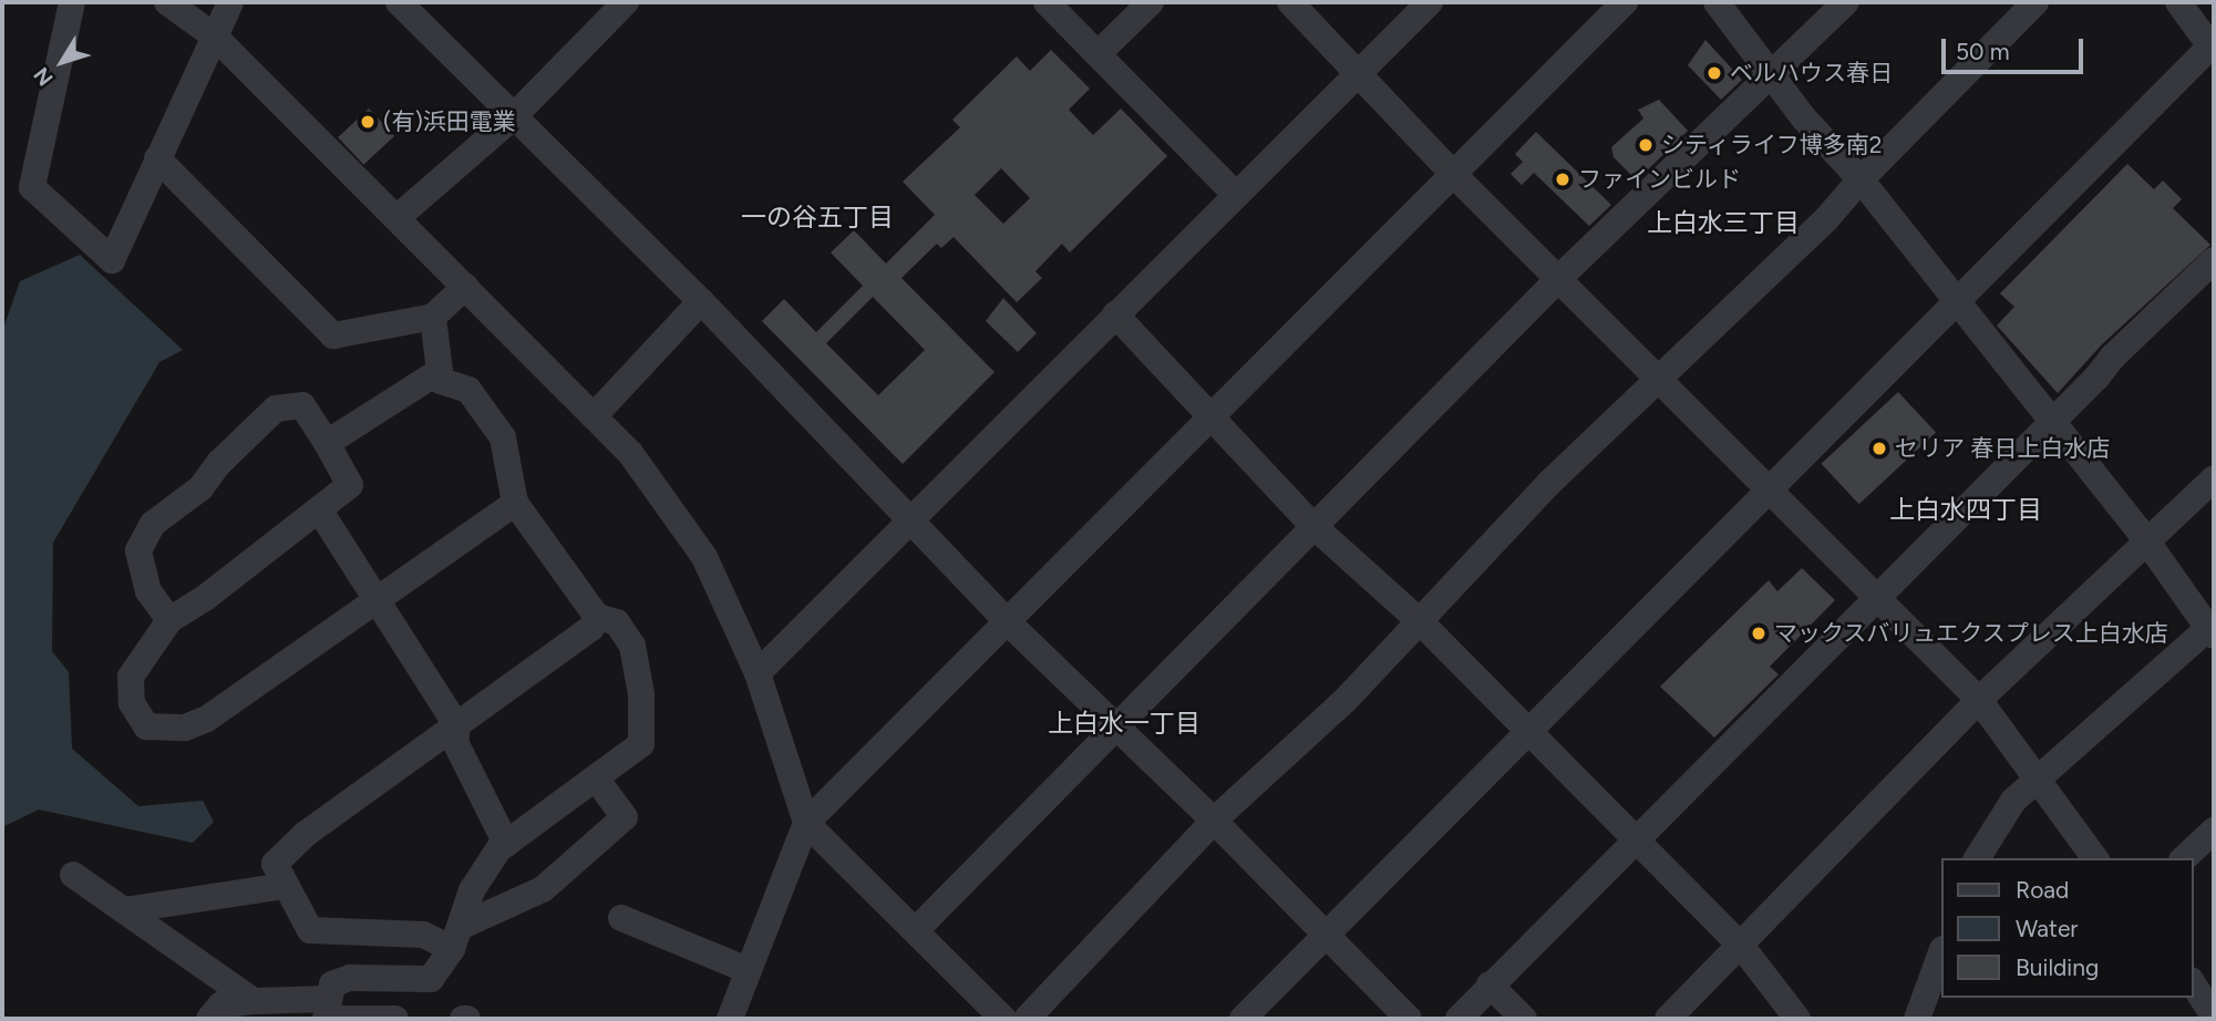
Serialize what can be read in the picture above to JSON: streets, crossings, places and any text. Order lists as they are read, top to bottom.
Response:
{
  "districts": [
    "一の谷五丁目",
    "上白水三丁目",
    "上白水四丁目",
    "上白水一丁目"
  ],
  "places": [
    "ベルハウス春日",
    "(有)浜田電業",
    "シティライフ博多南2",
    "ファインビルド",
    "セリア 春日上白水店",
    "マックスバリュエクスプレス上白水店"
  ],
  "legend": ["Road", "Water", "Building"],
  "scale_bar": "50 m",
  "north": "bottom left"
}
